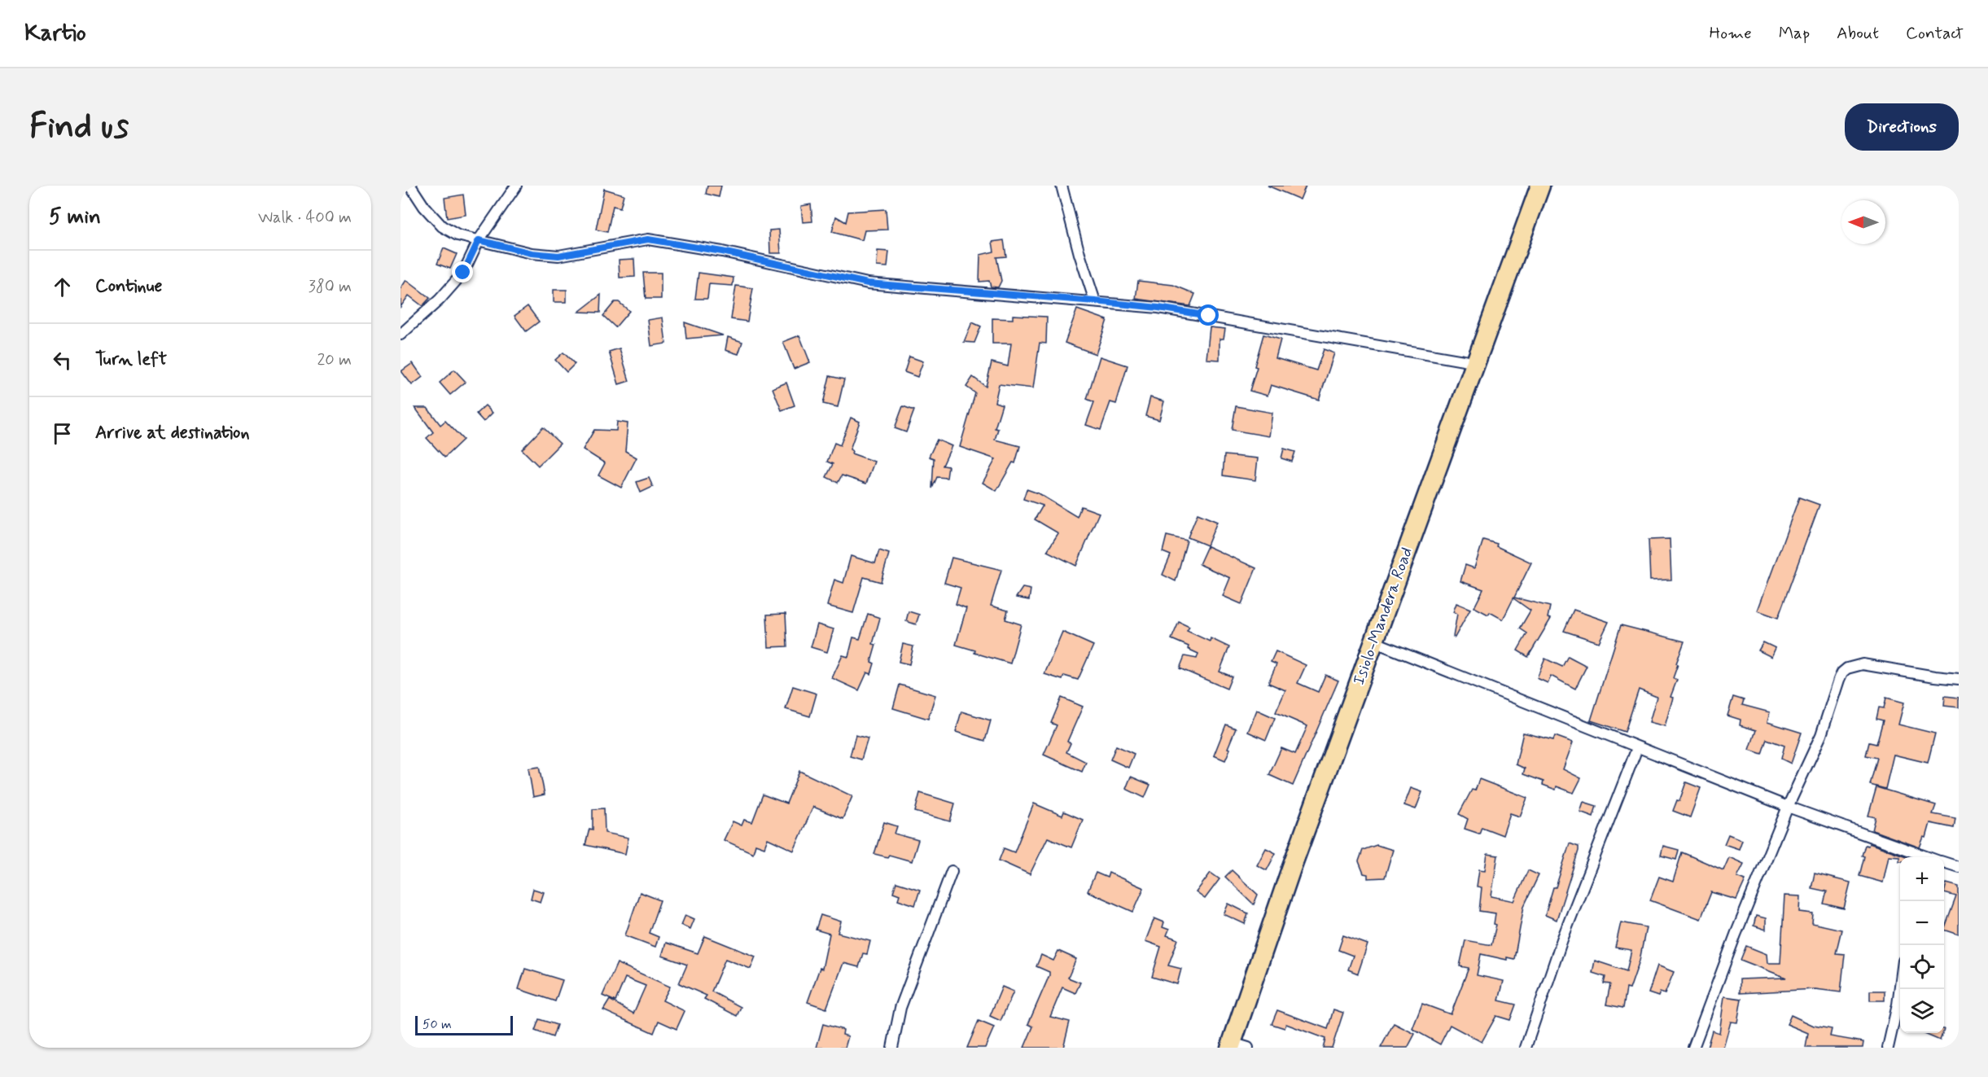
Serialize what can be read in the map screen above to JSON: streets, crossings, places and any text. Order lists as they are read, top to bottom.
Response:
{
  "streets": {
    "highway": ["Isiolo-Mandera Road"]
  },
  "scale_bar": "50 m",
  "north": "left",
  "page": {
    "header": "Kartio",
    "nav": [
      "Home",
      "Map",
      "About",
      "Contact"
    ],
    "buttons": "Directions",
    "title": "Find us",
    "heading": ["5 min", "Walk · 400 m"],
    "list": [
      ["Continue", "380 m"],
      ["Turn left", "20 m"],
      "Arrive at destination"
    ],
    "map_buttons": ["+", "−"],
    "scale": "50 m"
  }
}
